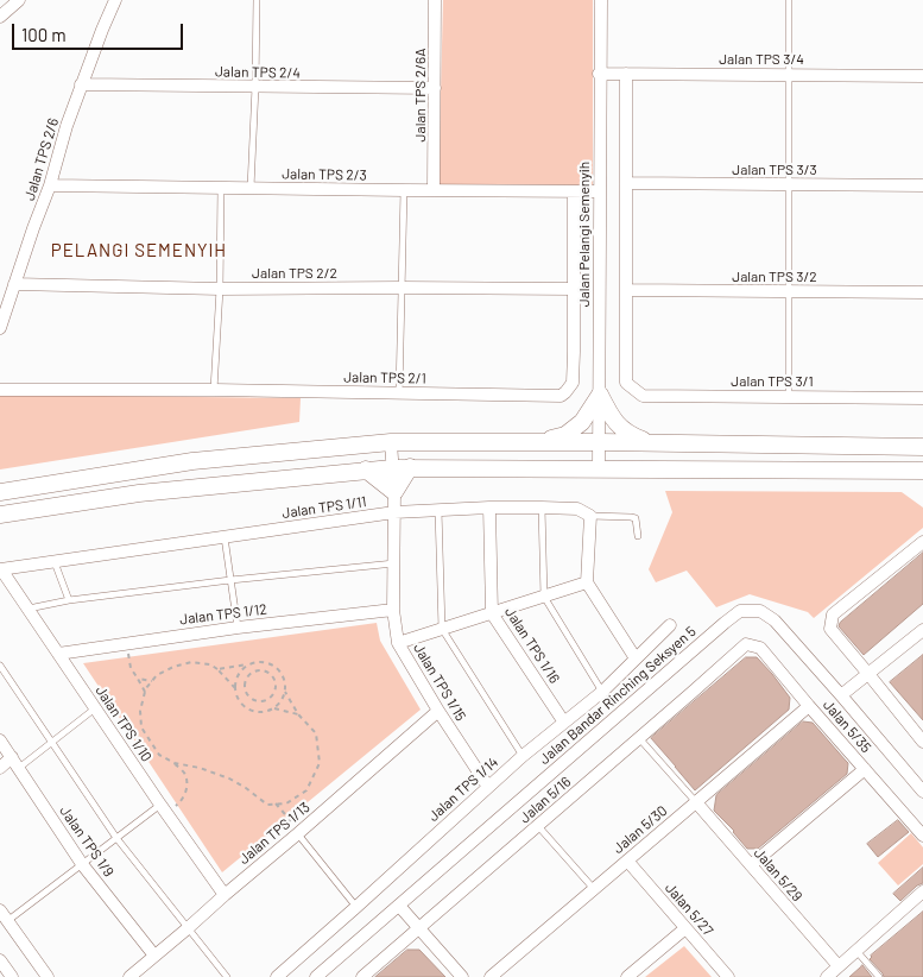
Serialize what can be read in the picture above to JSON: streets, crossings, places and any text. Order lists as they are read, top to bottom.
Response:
{
  "streets": {
    "street": [
      "Jalan TPS 3/4",
      "Jalan TPS 2/4",
      "Jalan TPS 2/6A",
      "Jalan TPS 2/6",
      "Jalan TPS 3/3",
      "Jalan TPS 2/3",
      "Jalan Pelangi Semenyih",
      "Jalan TPS 2/2",
      "Jalan TPS 3/2",
      "Jalan TPS 2/1",
      "Jalan TPS 3/1",
      "Jalan TPS 1/11",
      "Jalan TPS 1/12",
      "Jalan TPS 1/16",
      "Jalan TPS 1/15",
      "Jalan Bandar Rinching Seksyen 5",
      "Jalan TPS 1/10",
      "Jalan 5/35",
      "Jalan TPS 1/14",
      "Jalan 5/16",
      "Jalan 5/30",
      "Jalan TPS 1/13",
      "Jalan TPS 1/9",
      "Jalan 5/29",
      "Jalan 5/27"
    ]
  },
  "crossings": [
    ["Jalan TPS 3/4", "Jalan Pelangi Semenyih"],
    ["Jalan TPS 2/4", "Jalan TPS 2/6A"],
    ["Jalan TPS 2/4", "Jalan TPS 2/6"],
    ["Jalan TPS 2/6A", "Jalan TPS 2/3"],
    ["Jalan TPS 2/6", "Jalan TPS 2/3"],
    ["Jalan TPS 2/6", "Jalan TPS 2/2"],
    ["Jalan TPS 2/3", "Jalan Pelangi Semenyih"],
    ["Jalan TPS 2/3", "Jalan TPS 2/1"],
    ["Jalan TPS 2/2", "Jalan TPS 2/1"],
    ["Jalan TPS 3/2", "Jalan TPS 3/1"],
    ["Jalan TPS 1/11", "Jalan TPS 1/16"],
    ["Jalan TPS 1/11", "Jalan TPS 1/15"],
    ["Jalan TPS 1/11", "Jalan TPS 1/10"],
    ["Jalan TPS 1/12", "Jalan TPS 1/15"],
    ["Jalan TPS 1/12", "Jalan TPS 1/10"],
    ["Jalan TPS 1/16", "Jalan TPS 1/14"],
    ["Jalan TPS 1/15", "Jalan TPS 1/14"],
    ["Jalan TPS 1/15", "Jalan TPS 1/13"],
    ["Jalan TPS 1/10", "Jalan TPS 1/13"],
    ["Jalan 5/35", "Jalan 5/16"],
    ["Jalan 5/35", "Jalan 5/30"],
    ["Jalan 5/30", "Jalan 5/29"],
    ["Jalan 5/30", "Jalan 5/27"],
    ["Jalan TPS 1/13", "Jalan TPS 1/9"]
  ],
  "districts": ["PELANGI SEMENYIH"],
  "scale_bar": "100 m"
}
